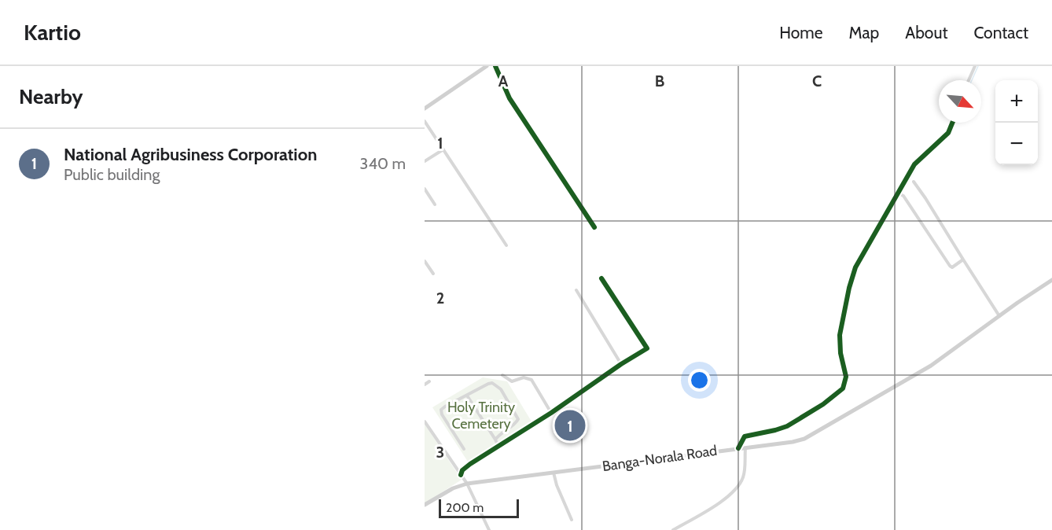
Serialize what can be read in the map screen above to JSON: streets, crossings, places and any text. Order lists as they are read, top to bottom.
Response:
{
  "streets": {
    "main road": ["Banga-Norala Road"]
  },
  "parks": ["Holy Trinity Cemetery"],
  "scale_bar": "200 m",
  "north": "bottom right",
  "page": {
    "header": "Kartio",
    "nav": [
      "Home",
      "Map",
      "About",
      "Contact"
    ],
    "heading": "Nearby",
    "map_buttons": ["+", "−"],
    "list": [
      {
        "mark": "1",
        "name": "National Agribusiness Corporation",
        "note": "Public building",
        "value": "340 m"
      }
    ],
    "pins": "1",
    "scale": "200 m"
  },
  "grid": {
    "columns": ["A", "B", "C"],
    "rows": ["1", "2", "3"]
  }
}
